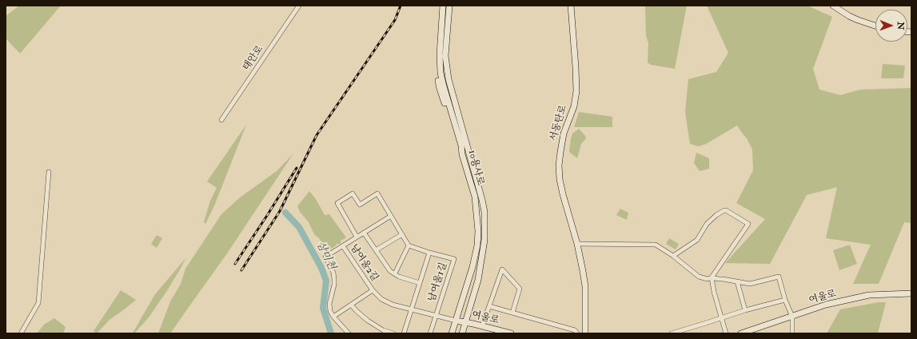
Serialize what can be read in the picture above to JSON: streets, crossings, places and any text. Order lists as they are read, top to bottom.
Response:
{
  "streets": {
    "street": [
      "태안로",
      "서동탄로",
      "10용사로",
      "남여울2길",
      "남여울1길",
      "여울로"
    ]
  },
  "crossings": [
    ["10용사로", "남여울2길"],
    ["10용사로", "여울로"],
    ["남여울2길", "남여울1길"],
    ["남여울2길", "여울로"]
  ],
  "water": ["삼미천"],
  "north": "right"
}
